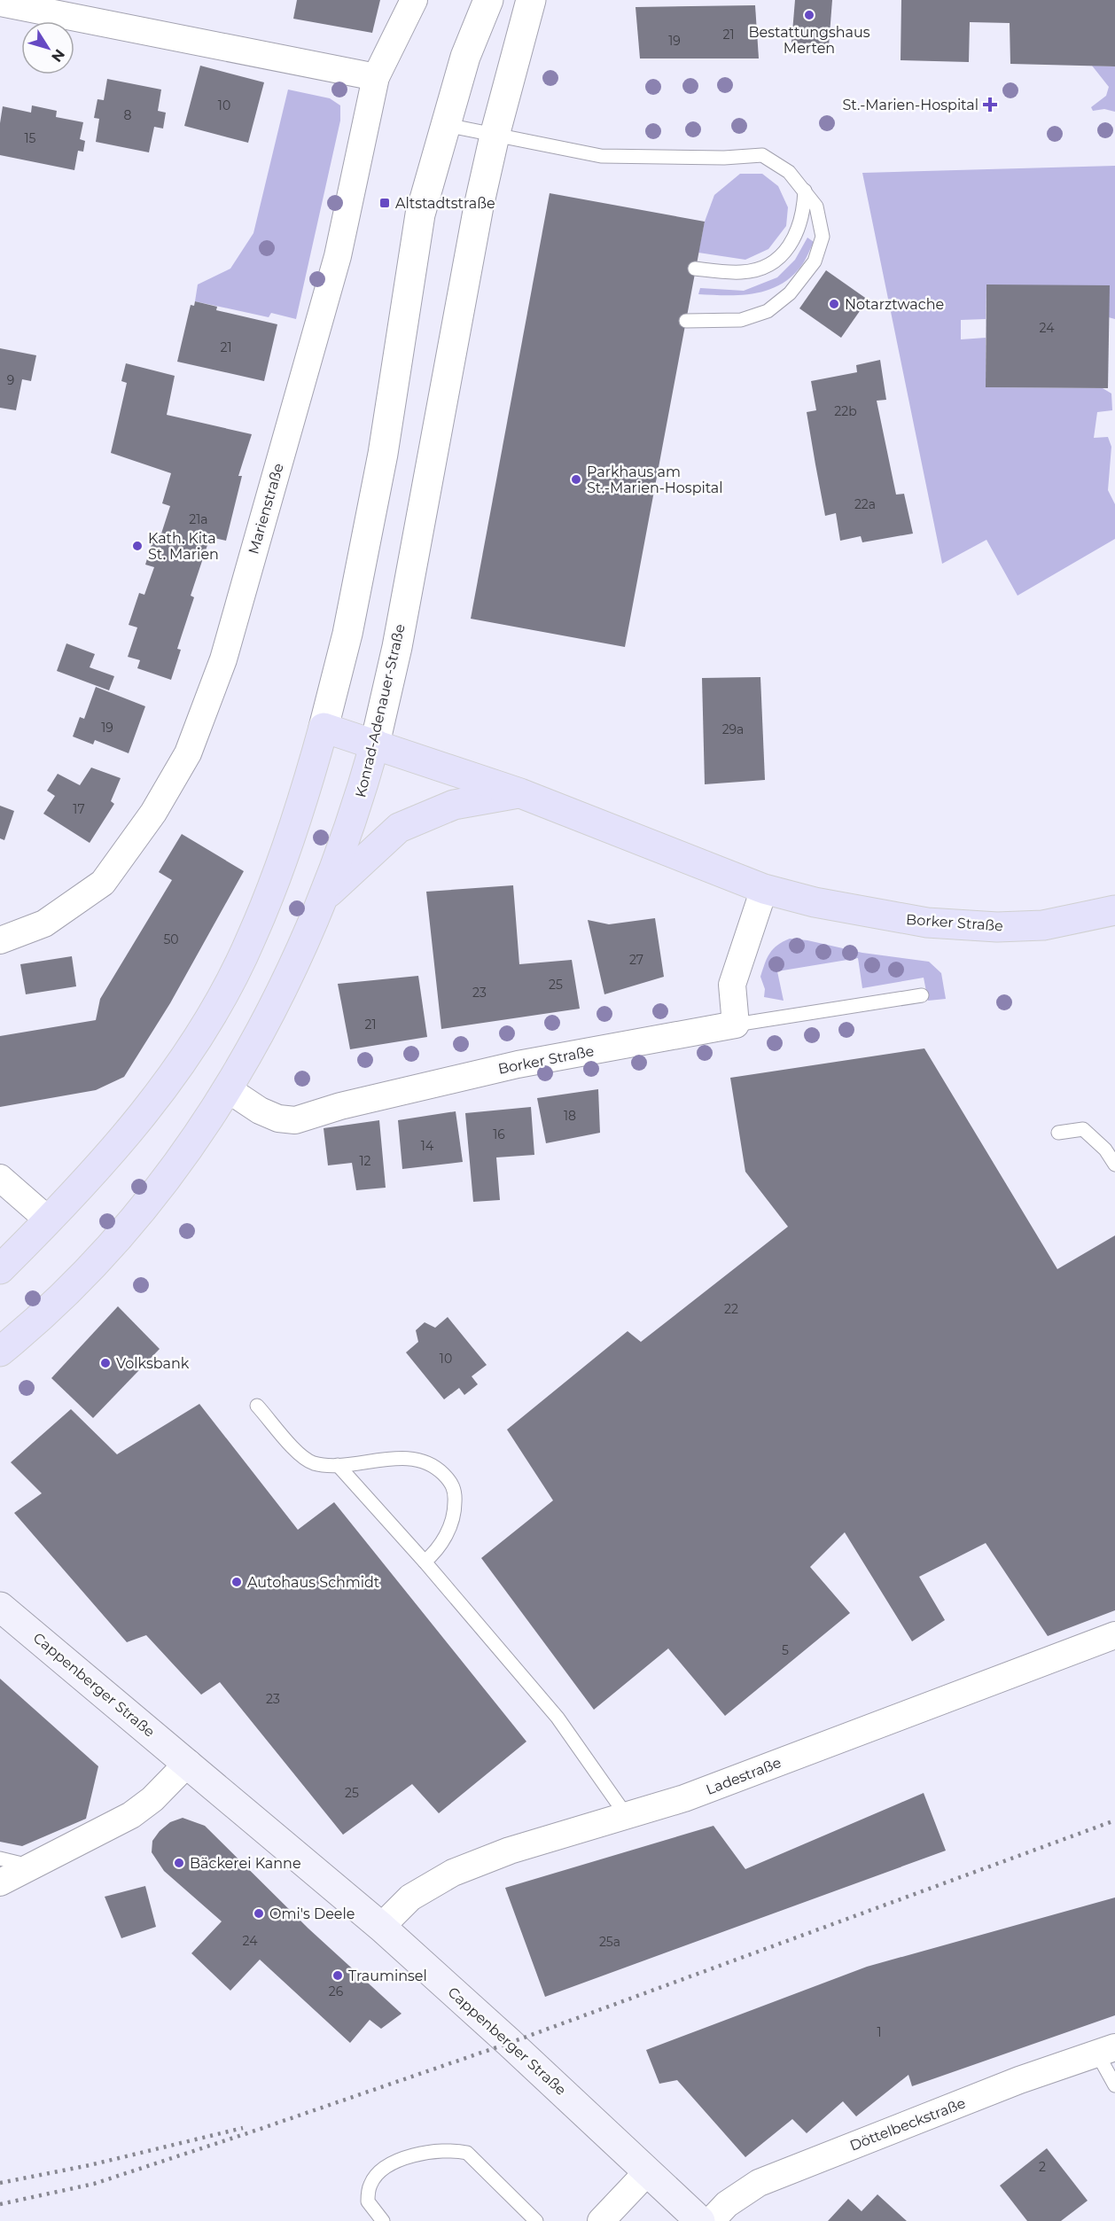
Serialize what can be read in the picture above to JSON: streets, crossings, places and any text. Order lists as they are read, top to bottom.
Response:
{
  "streets": {
    "main road": ["Konrad-Adenauer-Straße", "Borker Straße", "Cappenberger Straße"],
    "street": ["Marienstraße", "Ladestraße", "Döttelbeckstraße"]
  },
  "crossings": [
    ["Konrad-Adenauer-Straße", "Borker Straße"],
    ["Cappenberger Straße", "Ladestraße"]
  ],
  "places": {
    "other": [
      "Bestattungshaus Merten",
      "Notarztwache",
      "Parkhaus am St.-Marien-Hospital",
      "Kath. Kita St. Marien",
      "Volksbank",
      "Autohaus Schmidt",
      "Bäckerei Kanne",
      "Omi's Deele",
      "Trauminsel"
    ],
    "health": ["St.-Marien-Hospital"],
    "transit": ["Altstadtstraße"]
  },
  "house_numbers": [
    "21",
    "19",
    "10",
    "8",
    "15",
    "24",
    "21",
    "9",
    "22b",
    "22a",
    "21a",
    "19",
    "29a",
    "17",
    "50",
    "27",
    "25",
    "23",
    "21",
    "18",
    "16",
    "14",
    "12",
    "22",
    "10",
    "5",
    "23",
    "25",
    "24",
    "25a",
    "26",
    "1",
    "2"
  ],
  "north": "bottom right"
}
